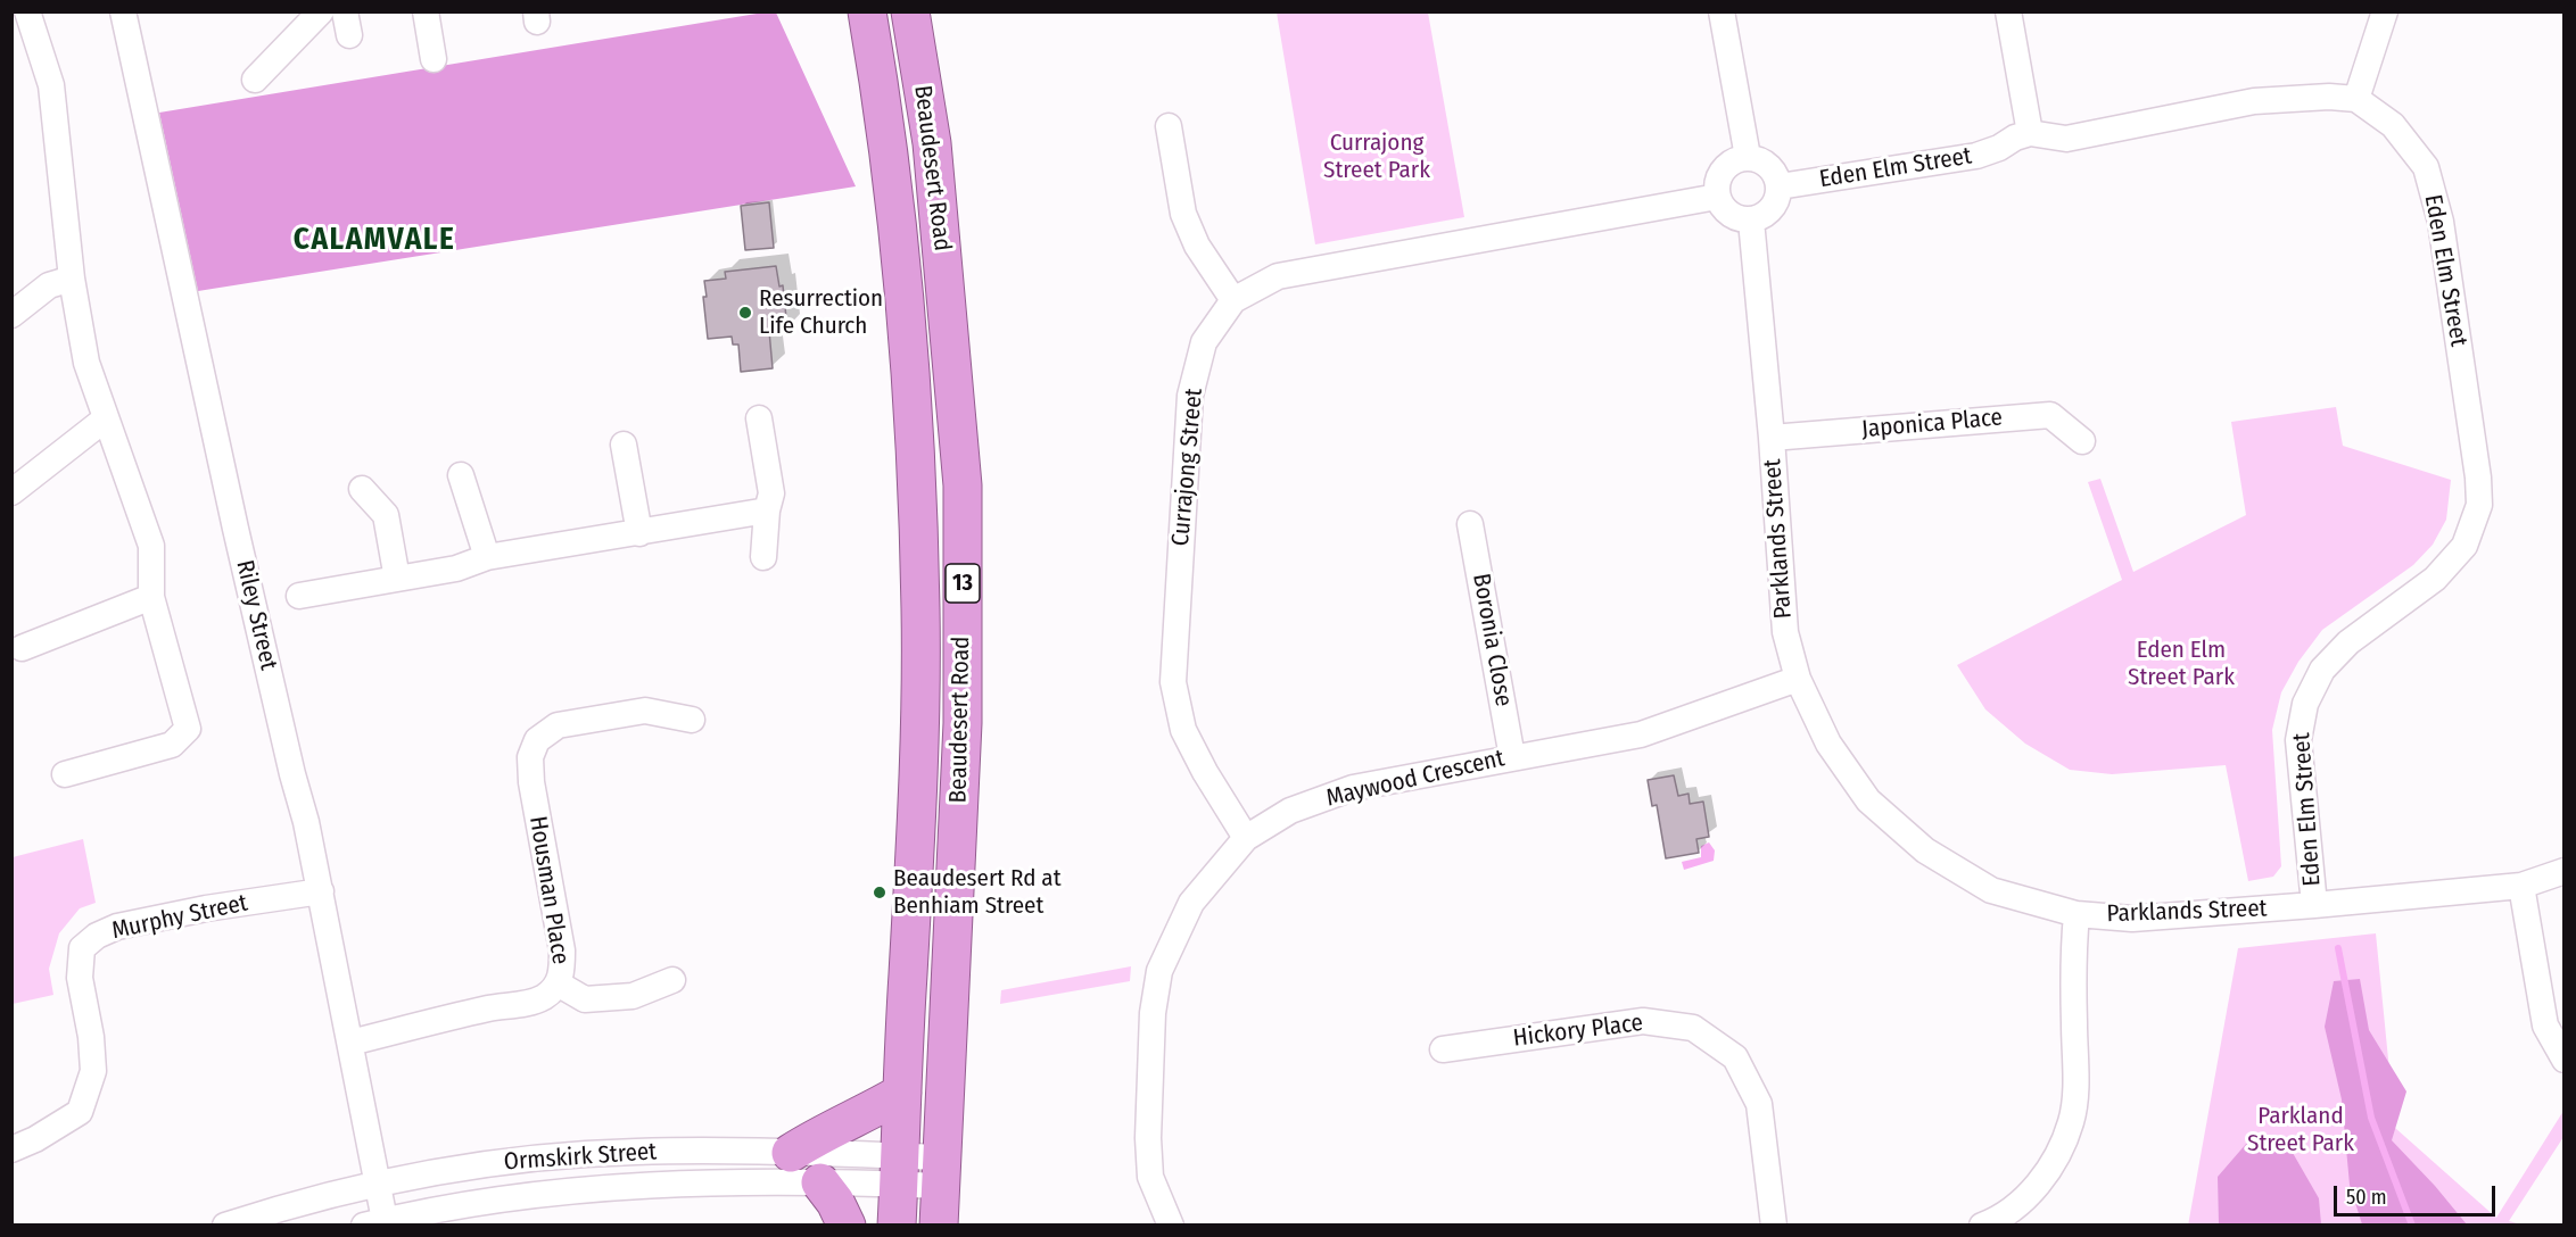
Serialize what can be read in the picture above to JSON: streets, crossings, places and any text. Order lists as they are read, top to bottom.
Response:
{
  "streets": {
    "highway": ["Beaudesert Road", "13"],
    "street": [
      "Eden Elm Street",
      "Japonica Place",
      "Currajong Street",
      "Parklands Street",
      "Riley Street",
      "Boronia Close",
      "Maywood Crescent",
      "Housman Place",
      "Murphy Street",
      "Hickory Place",
      "Ormskirk Street"
    ]
  },
  "crossings": [
    ["Beaudesert Road", "Ormskirk Street"],
    ["Eden Elm Street", "Currajong Street"],
    ["Eden Elm Street", "Parklands Street"],
    ["Japonica Place", "Parklands Street"],
    ["Currajong Street", "Parklands Street"],
    ["Currajong Street", "Maywood Crescent"],
    ["Parklands Street", "Maywood Crescent"],
    ["Riley Street", "Housman Place"],
    ["Riley Street", "Murphy Street"],
    ["Riley Street", "Ormskirk Street"],
    ["Boronia Close", "Maywood Crescent"]
  ],
  "districts": ["CALAMVALE"],
  "parks": ["Currajong Street Park", "Eden Elm Street Park", "Parkland Street Park"],
  "places": ["Resurrection Life Church", "Beaudesert Rd at Benhiam Street"],
  "scale_bar": "50 m"
}
